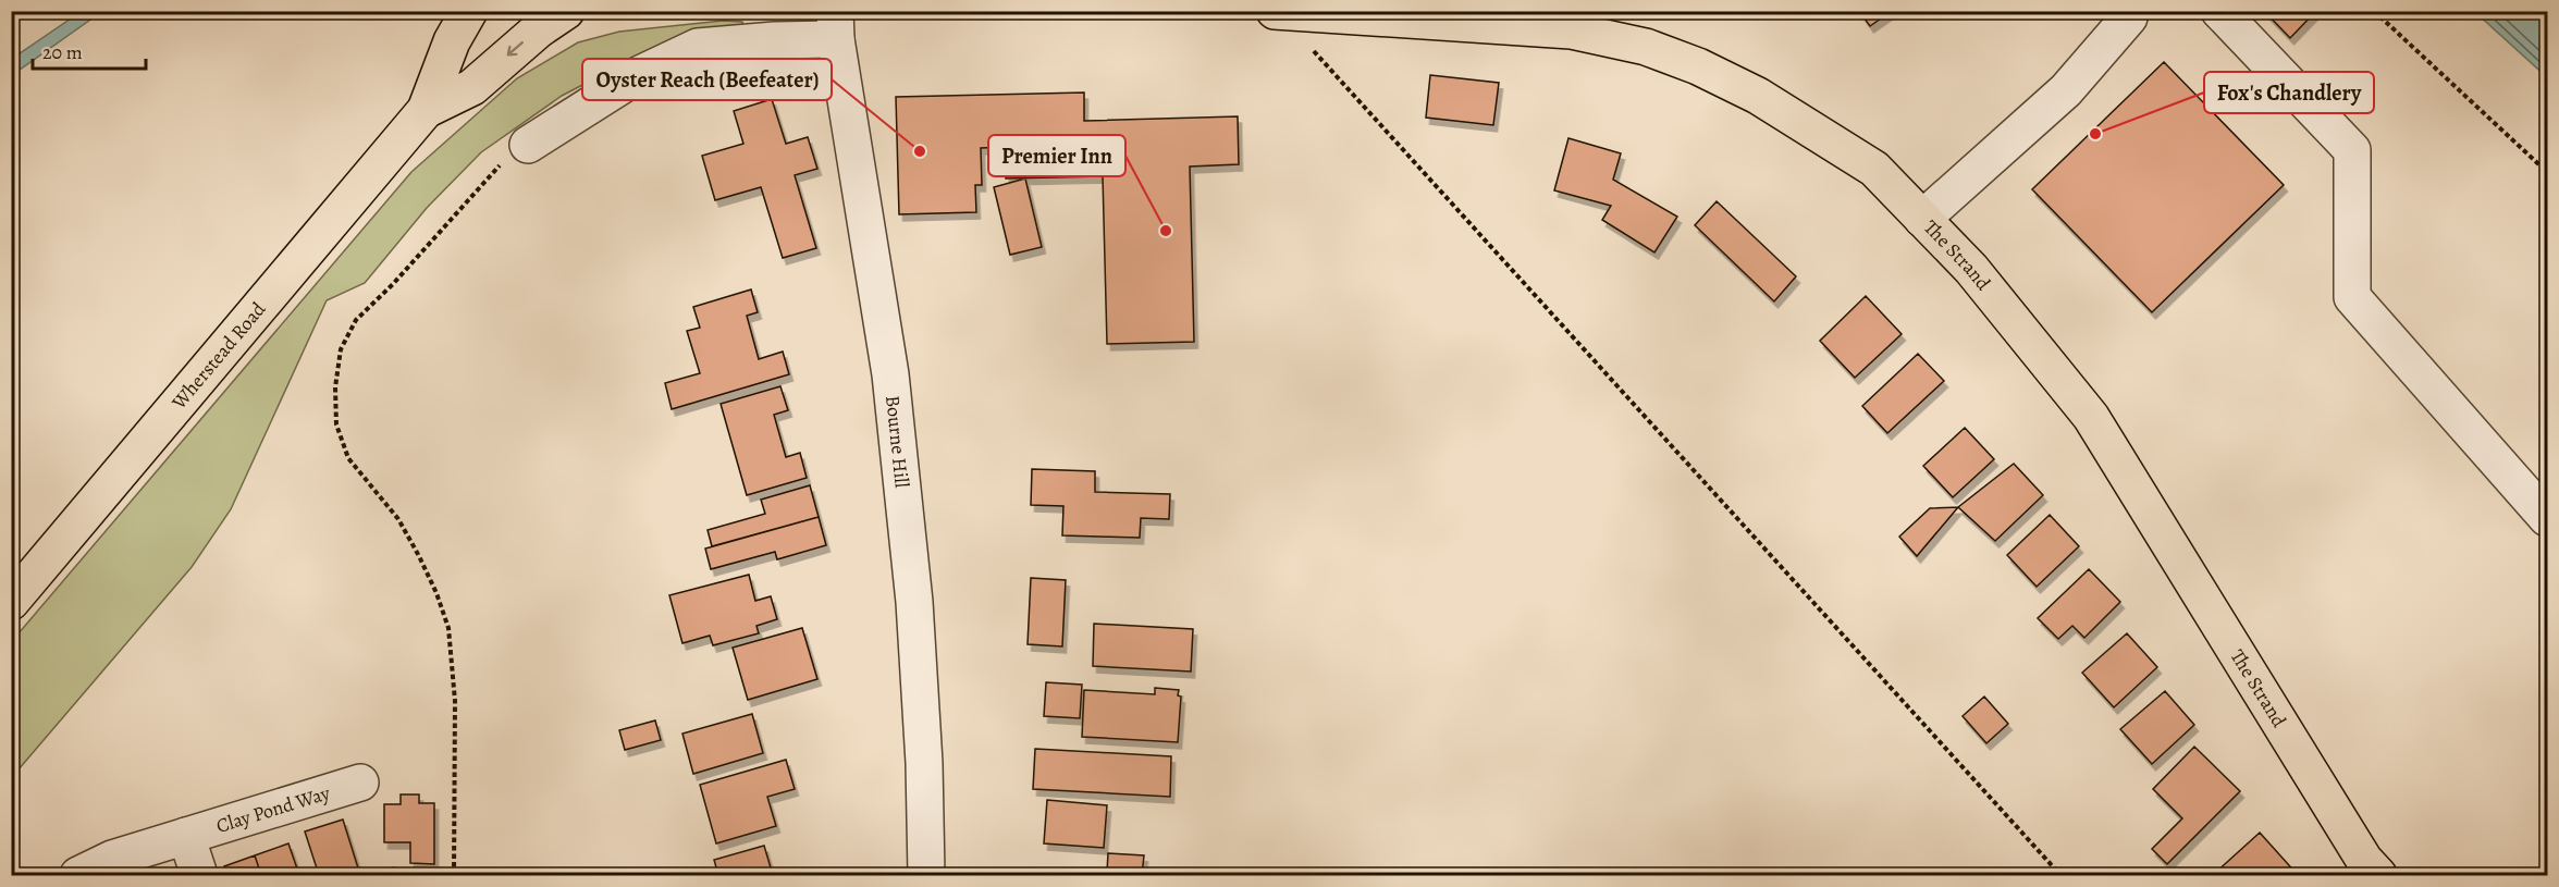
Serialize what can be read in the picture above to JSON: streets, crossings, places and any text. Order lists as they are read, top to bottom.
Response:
{
  "streets": {
    "main road": ["The Strand", "Wherstead Road"],
    "street": ["Bourne Hill", "Clay Pond Way"]
  },
  "places": ["Fox's Chandlery", "Oyster Reach (Beefeater)", "Premier Inn"],
  "scale_bar": "20 m"
}
